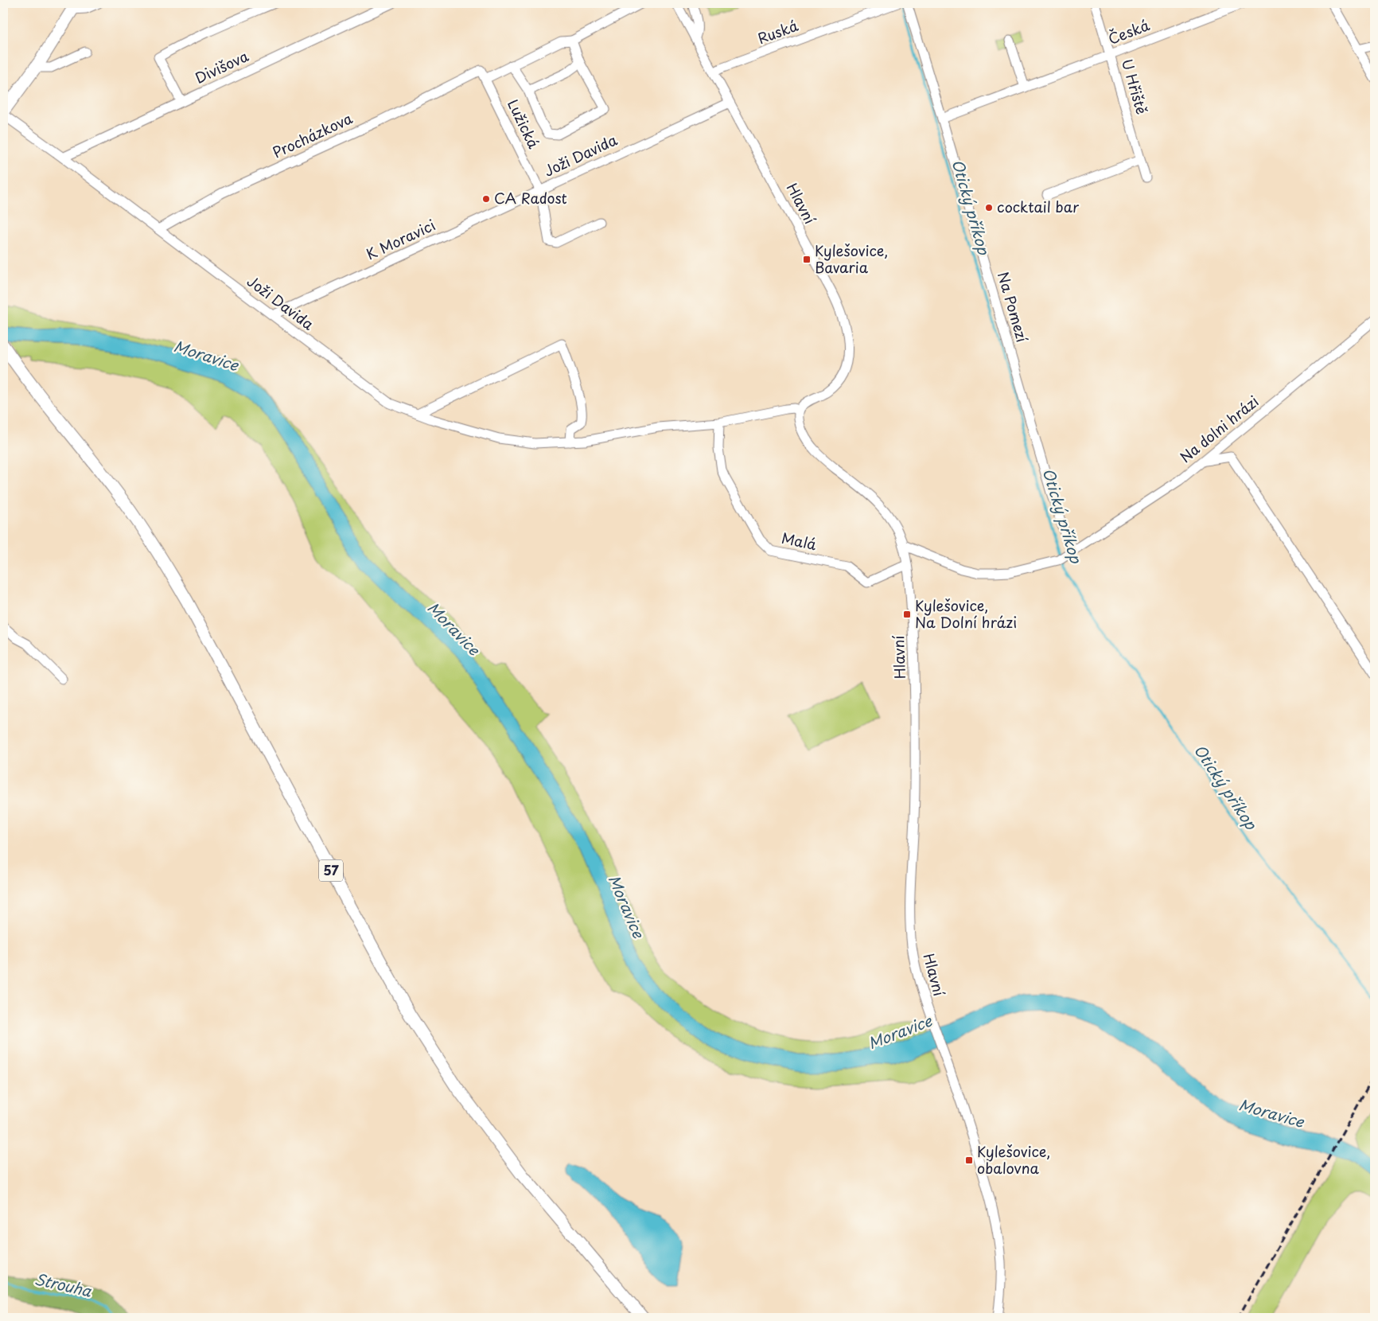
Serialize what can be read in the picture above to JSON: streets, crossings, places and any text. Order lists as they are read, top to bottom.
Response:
{
  "streets": {
    "main road": ["57"],
    "street": [
      "Ruská",
      "Česká",
      "Divišova",
      "U Hřiště",
      "Lužická",
      "Procházkova",
      "Joži Davida",
      "Hlavní",
      "K Moravici",
      "Na Pomezí",
      "Na dolni hrázi",
      "Malá"
    ]
  },
  "crossings": [
    ["Ruská", "Hlavní"],
    ["Česká", "U Hřiště"],
    ["Česká", "Na Pomezí"],
    ["Divišova", "Joži Davida"],
    ["Lužická", "Procházkova"],
    ["Lužická", "Joži Davida"],
    ["Lužická", "K Moravici"],
    ["Procházkova", "Joži Davida"],
    ["Joži Davida", "Hlavní"],
    ["Joži Davida", "K Moravici"],
    ["Joži Davida", "Malá"],
    ["Hlavní", "Na dolni hrázi"],
    ["Hlavní", "Malá"],
    ["Na Pomezí", "Na dolni hrázi"]
  ],
  "water": ["Otický příkop", "Moravice", "Strouha"],
  "places": {
    "other": ["CA Radost", "cocktail bar"],
    "transit": ["Kylešovice, Bavaria", "Kylešovice, Na Dolní hrázi", "Kylešovice, obalovna"]
  }
}
